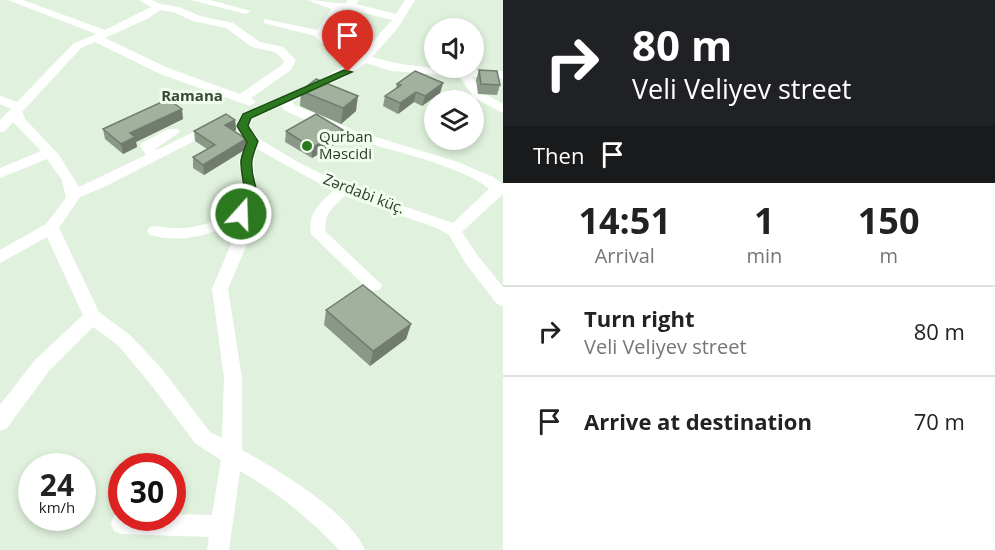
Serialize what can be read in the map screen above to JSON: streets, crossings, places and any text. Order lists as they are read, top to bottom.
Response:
{
  "streets": {
    "street": ["Zərdabi küç."]
  },
  "districts": ["Ramana"],
  "places": ["Qurban Məscidi"],
  "page": {
    "turn": ["80 m", "Veli Veliyev street"],
    "then": "Then",
    "eta": [
      "14:51",
      "Arrival",
      "1",
      "min",
      "150",
      "m"
    ],
    "list": [
      {
        "name": "Turn right",
        "note": "Veli Veliyev street",
        "value": "80 m"
      },
      {
        "name": "Arrive at destination",
        "value": "70 m"
      }
    ],
    "speed": "24 km/h",
    "limit": "30"
  }
}
